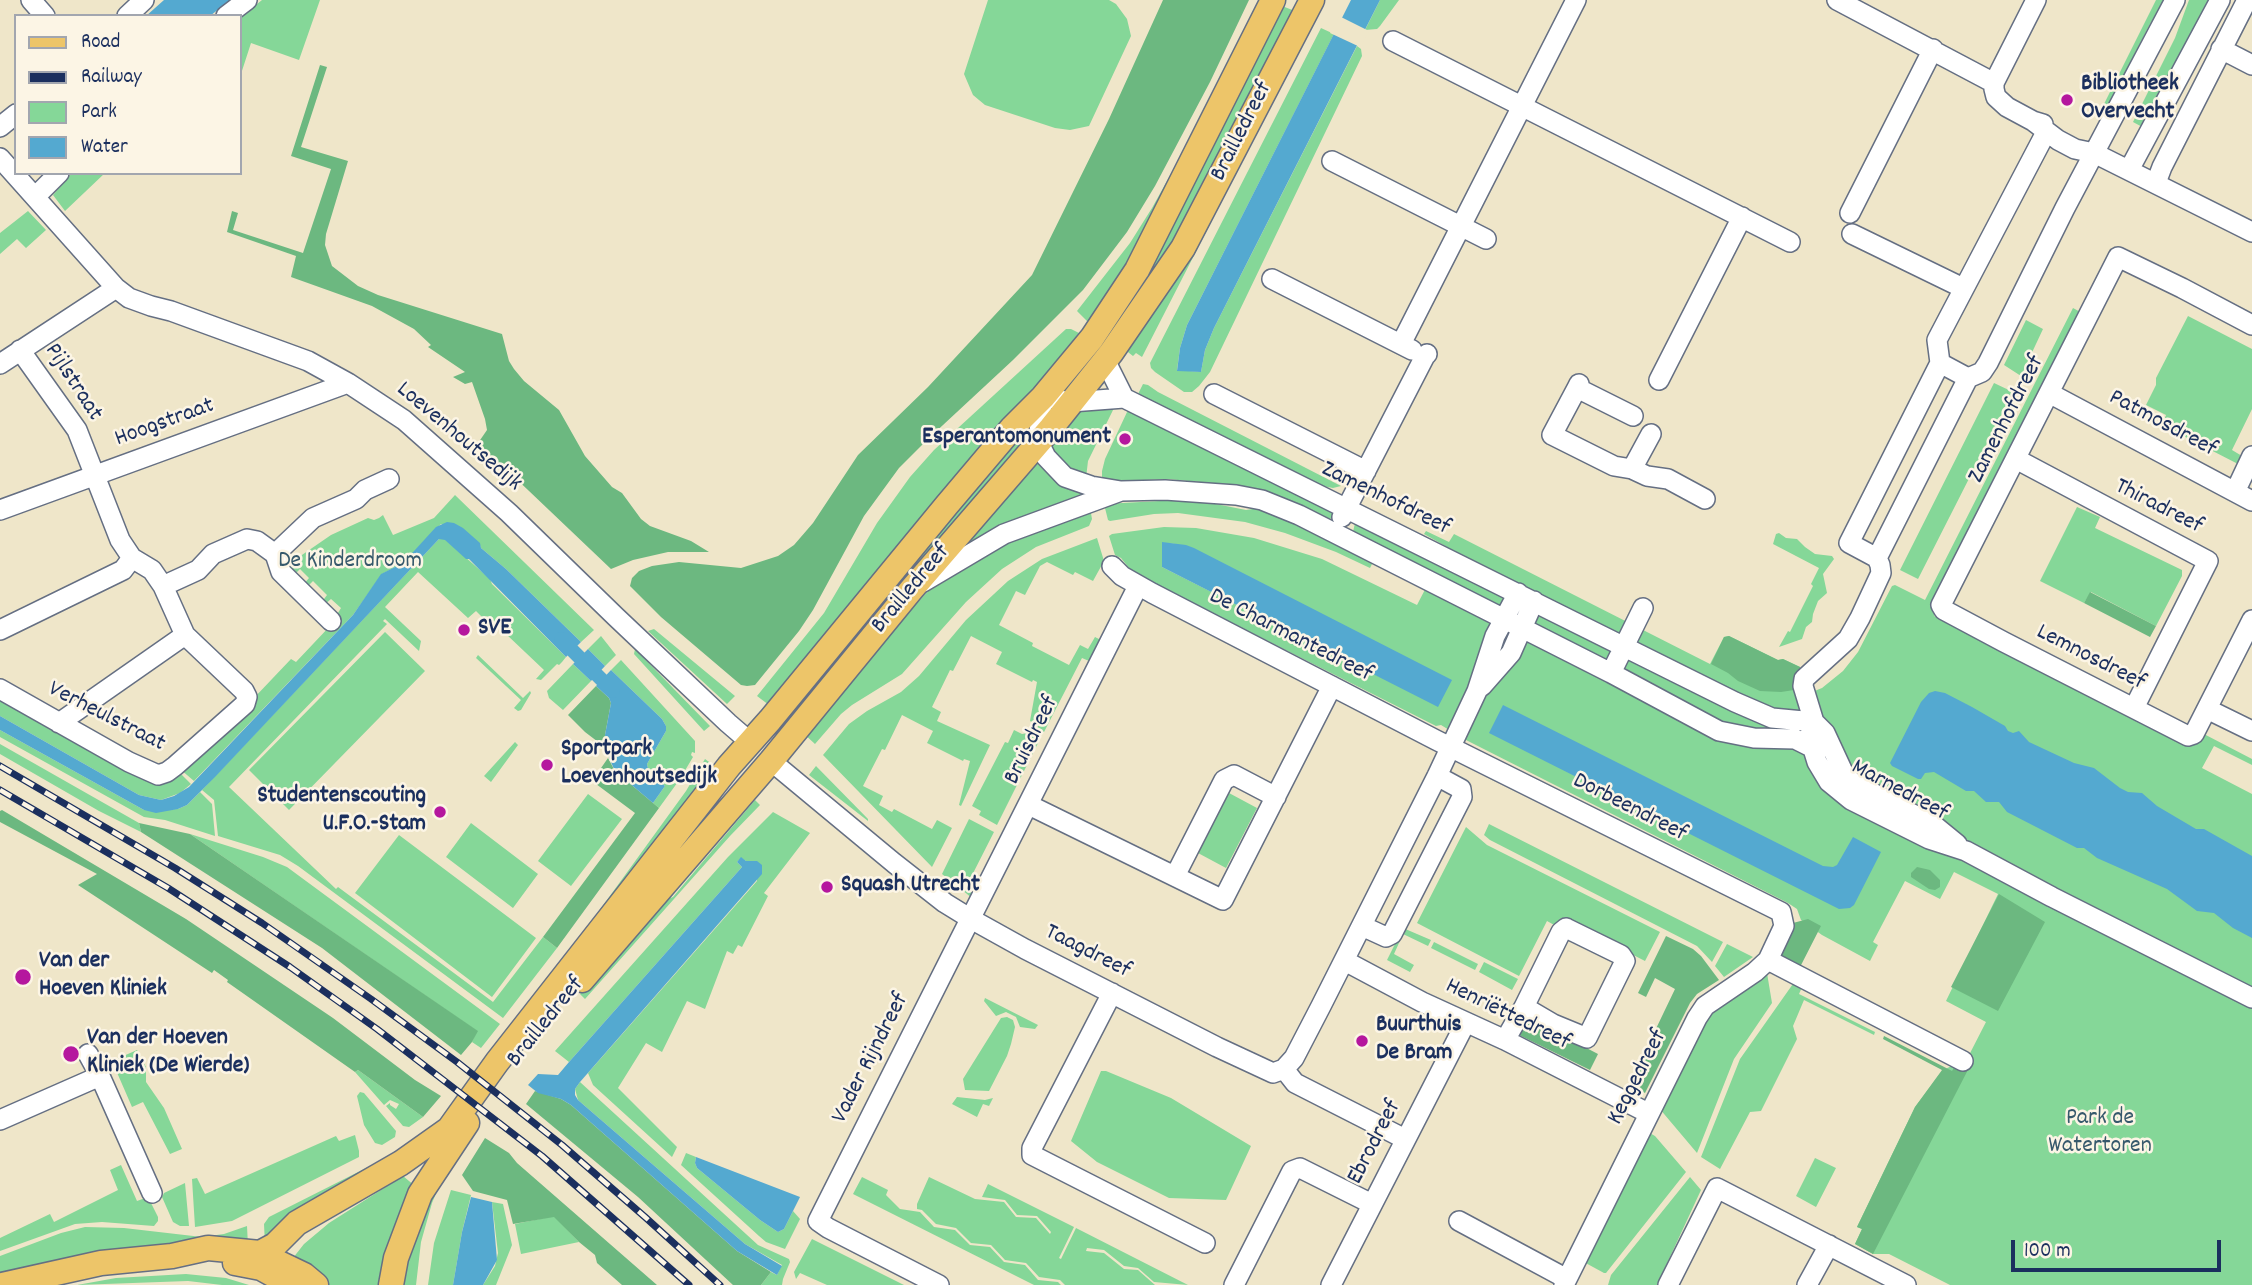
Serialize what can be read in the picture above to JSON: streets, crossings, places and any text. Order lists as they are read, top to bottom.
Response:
{
  "streets": {
    "main road": ["Brailledreef"],
    "street": [
      "Pijlstraat",
      "Zamenhofdreef",
      "Hoogstraat",
      "Patmosdreef",
      "Loevenhoutsedijk",
      "Thiradreef",
      "De Charmantedreef",
      "Lemnosdreef",
      "Verheulstraat",
      "Bruisdreef",
      "Marnedreef",
      "Dorbeendreef",
      "Taagdreef",
      "Henriëttedreef",
      "Vader Rijndreef",
      "Keggedreef",
      "Ebrodreef"
    ]
  },
  "crossings": [
    ["Brailledreef", "Zamenhofdreef"],
    ["Brailledreef", "Loevenhoutsedijk"],
    ["Brailledreef", "Taagdreef"],
    ["Pijlstraat", "Hoogstraat"],
    ["Zamenhofdreef", "Patmosdreef"],
    ["Zamenhofdreef", "Thiradreef"],
    ["Zamenhofdreef", "Lemnosdreef"],
    ["Zamenhofdreef", "Marnedreef"],
    ["Hoogstraat", "Loevenhoutsedijk"],
    ["Thiradreef", "Lemnosdreef"],
    ["De Charmantedreef", "Bruisdreef"],
    ["De Charmantedreef", "Dorbeendreef"],
    ["Bruisdreef", "Taagdreef"],
    ["Bruisdreef", "Vader Rijndreef"],
    ["Dorbeendreef", "Keggedreef"],
    ["Taagdreef", "Vader Rijndreef"],
    ["Taagdreef", "Ebrodreef"],
    ["Henriëttedreef", "Keggedreef"],
    ["Henriëttedreef", "Ebrodreef"]
  ],
  "parks": ["De Kinderdroom", "Park de Watertoren"],
  "places": [
    "Bibliotheek Overvecht",
    "Esperantomonument",
    "SVE",
    "Sportpark Loevenhoutsedijk",
    "Studentenscouting U.F.O.-Stam",
    "Squash Utrecht",
    "Van der Hoeven Kliniek",
    "Buurthuis De Bram",
    "Van der Hoeven Kliniek (De Wierde)"
  ],
  "legend": [
    "Road",
    "Railway",
    "Park",
    "Water"
  ],
  "scale_bar": "100 m"
}
